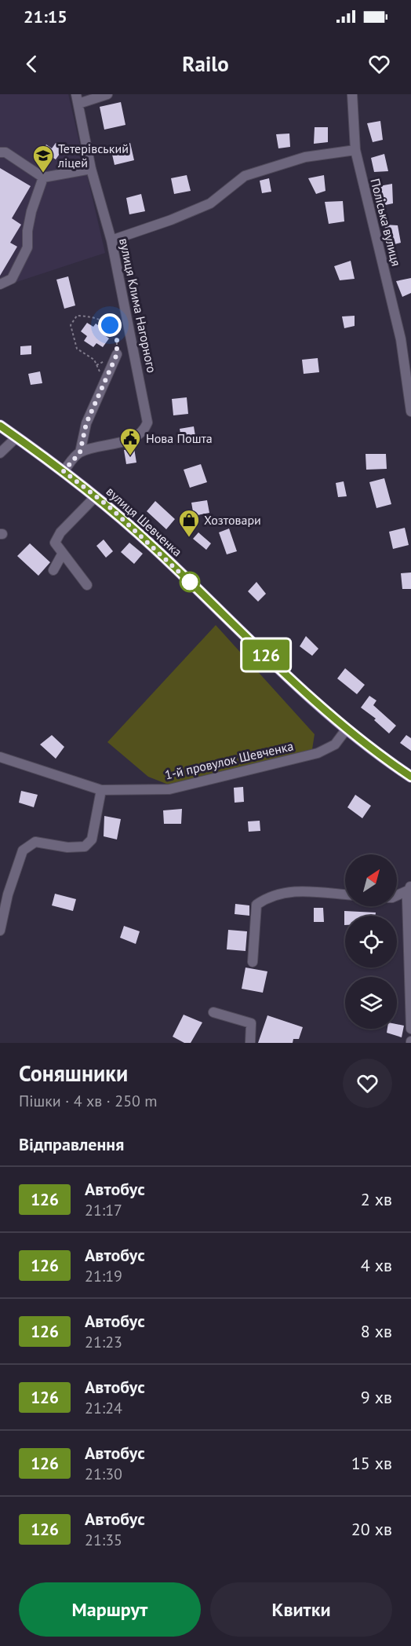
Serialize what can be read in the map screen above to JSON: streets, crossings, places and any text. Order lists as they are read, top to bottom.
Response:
{
  "streets": {
    "main road": ["вулиця Шевченка"],
    "street": ["Поліська вулиця", "вулиця Клима Нагорного", "1-й провулок Шевченка"]
  },
  "crossings": [
    ["вулиця Шевченка", "1-й провулок Шевченка"]
  ],
  "places": {
    "school or university": ["Тетерівський ліцей"],
    "public building": ["Нова Пошта"],
    "shop": ["Хозтовари"]
  },
  "lines": ["bus line 126"],
  "north": "top right",
  "page": {
    "status": "21:15",
    "header": "Railo",
    "on_map": "126",
    "heading": [
      ["Соняшники", "Пішки · 4 хв · 250 m"],
      "Відправлення"
    ],
    "list": [
      {
        "mark": "126",
        "name": "Автобус",
        "note": "21:17",
        "value": "2 хв"
      },
      {
        "mark": "126",
        "name": "Автобус",
        "note": "21:19",
        "value": "4 хв"
      },
      {
        "mark": "126",
        "name": "Автобус",
        "note": "21:23",
        "value": "8 хв"
      },
      {
        "mark": "126",
        "name": "Автобус",
        "note": "21:24",
        "value": "9 хв"
      },
      {
        "mark": "126",
        "name": "Автобус",
        "note": "21:30",
        "value": "15 хв"
      },
      {
        "mark": "126",
        "name": "Автобус",
        "note": "21:35",
        "value": "20 хв"
      }
    ],
    "buttons": ["Маршрут", "Квитки"]
  }
}
